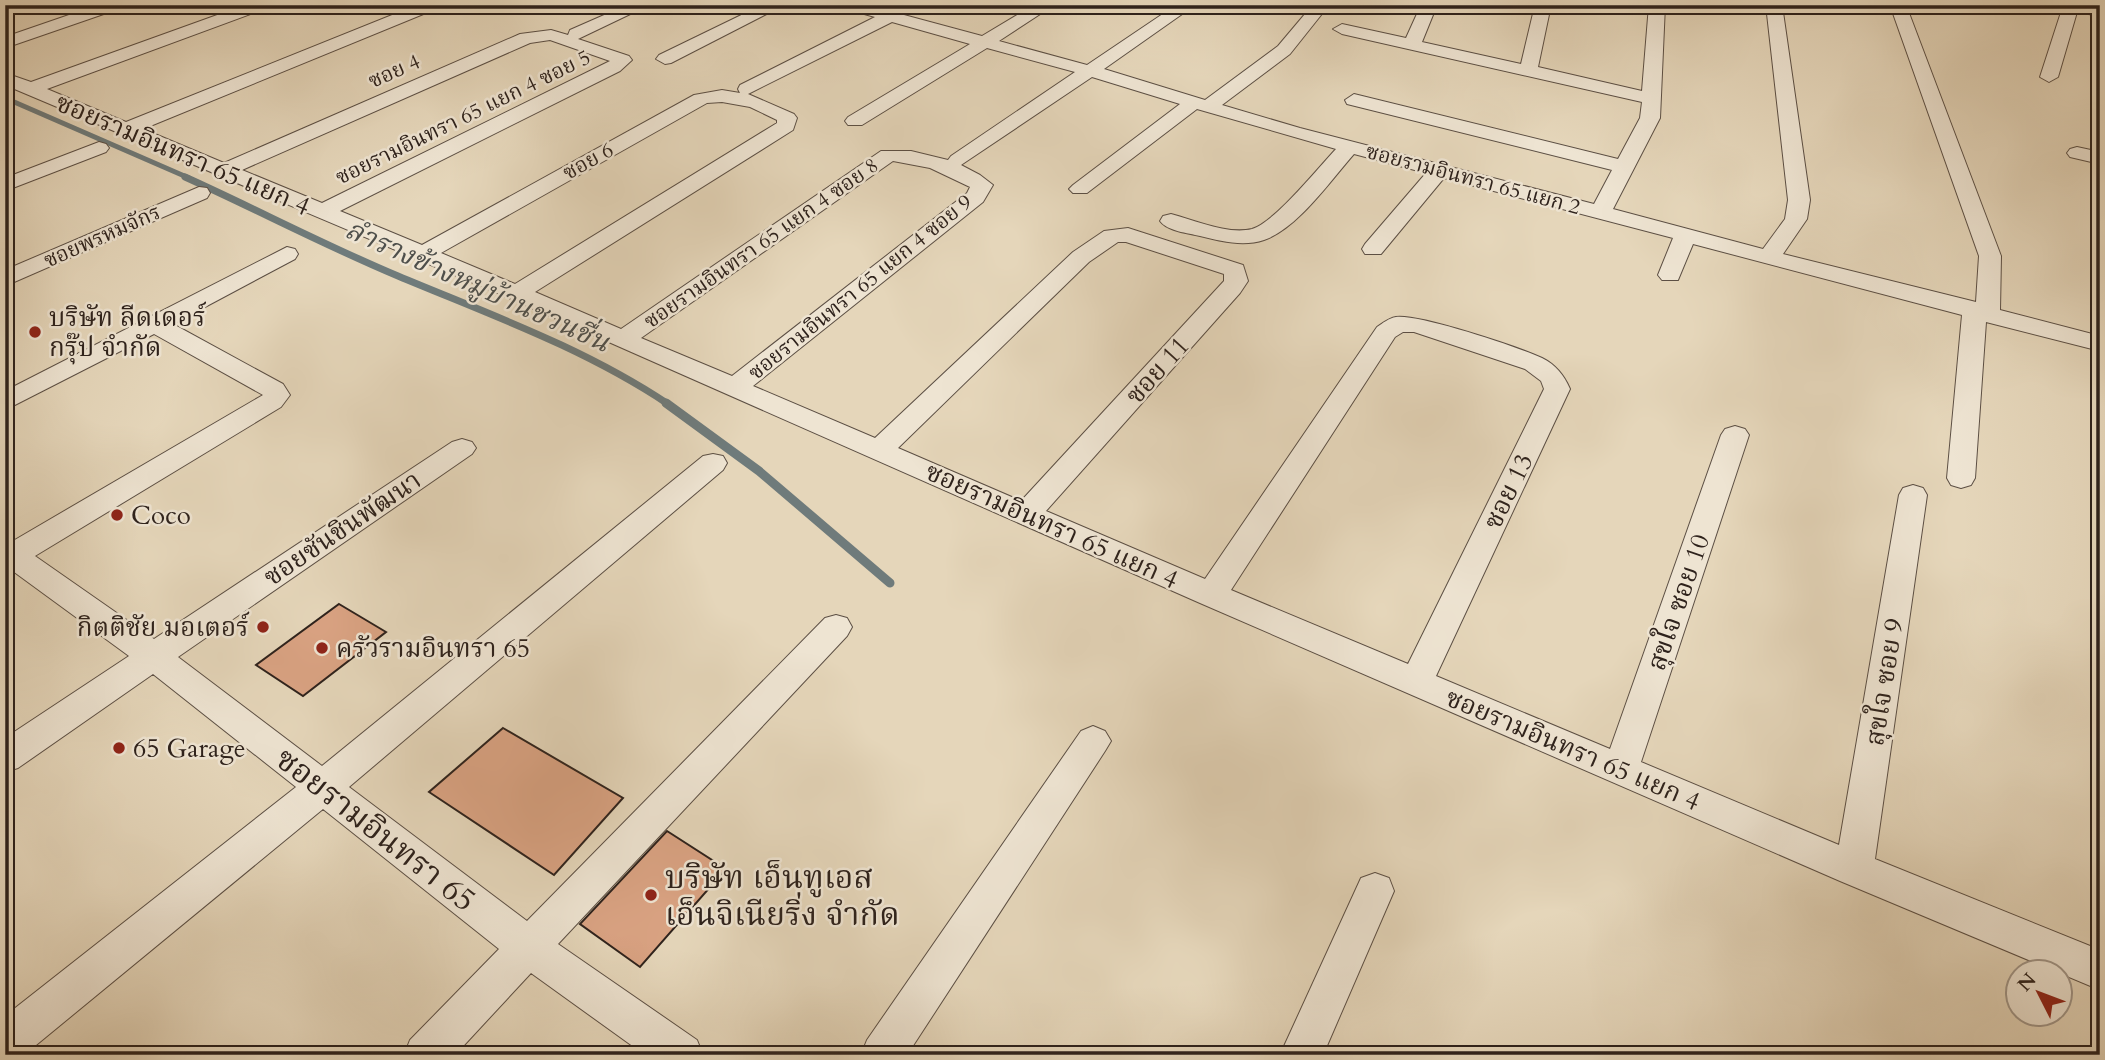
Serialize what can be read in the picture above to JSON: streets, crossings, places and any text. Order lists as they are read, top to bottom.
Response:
{
  "streets": {
    "street": [
      "ซอย 4",
      "ซอยรามอินทรา 65 แยก 4 ซอย 5",
      "ซอยรามอินทรา 65 แยก 4",
      "ซอย 6",
      "ซอยรามอินทรา 65 แยก 2",
      "ซอยพรหมจักร",
      "ซอยรามอินทรา 65 แยก 4 ซอย 8",
      "ซอยรามอินทรา 65 แยก 4 ซอย 9",
      "ซอย 11",
      "ซอย 13",
      "ซอยซันชินพัฒนา",
      "สุขใจ ซอย 10",
      "สุขใจ ซอย 9",
      "ซอยรามอินทรา 65"
    ]
  },
  "crossings": [
    ["ซอย 4", "ซอยรามอินทรา 65 แยก 4 ซอย 5"],
    ["ซอย 4", "ซอยรามอินทรา 65 แยก 4"],
    ["ซอยรามอินทรา 65 แยก 4 ซอย 5", "ซอยรามอินทรา 65 แยก 4"],
    ["ซอยรามอินทรา 65 แยก 4", "ซอย 6"],
    ["ซอยรามอินทรา 65 แยก 4", "ซอยรามอินทรา 65 แยก 4 ซอย 8"],
    ["ซอยรามอินทรา 65 แยก 4", "ซอยรามอินทรา 65 แยก 4 ซอย 9"],
    ["ซอยรามอินทรา 65 แยก 4", "ซอย 11"],
    ["ซอยรามอินทรา 65 แยก 4", "ซอย 13"],
    ["ซอยรามอินทรา 65 แยก 4", "สุขใจ ซอย 10"],
    ["ซอยรามอินทรา 65 แยก 4", "สุขใจ ซอย 9"],
    ["ซอยรามอินทรา 65 แยก 4 ซอย 8", "ซอยรามอินทรา 65 แยก 4 ซอย 9"],
    ["ซอยซันชินพัฒนา", "ซอยรามอินทรา 65"]
  ],
  "water": ["ลำรางข้างหมู่บ้านชวนชื่น"],
  "places": [
    "บริษัท ลีดเดอร์ กรุ๊ป จำกัด",
    "Coco",
    "กิตติชัย มอเตอร์",
    "ครัวรามอินทรา 65",
    "65 Garage",
    "บริษัท เอ็นทูเอส เอ็นจิเนียริ่ง จำกัด"
  ],
  "north": "top left"
}
